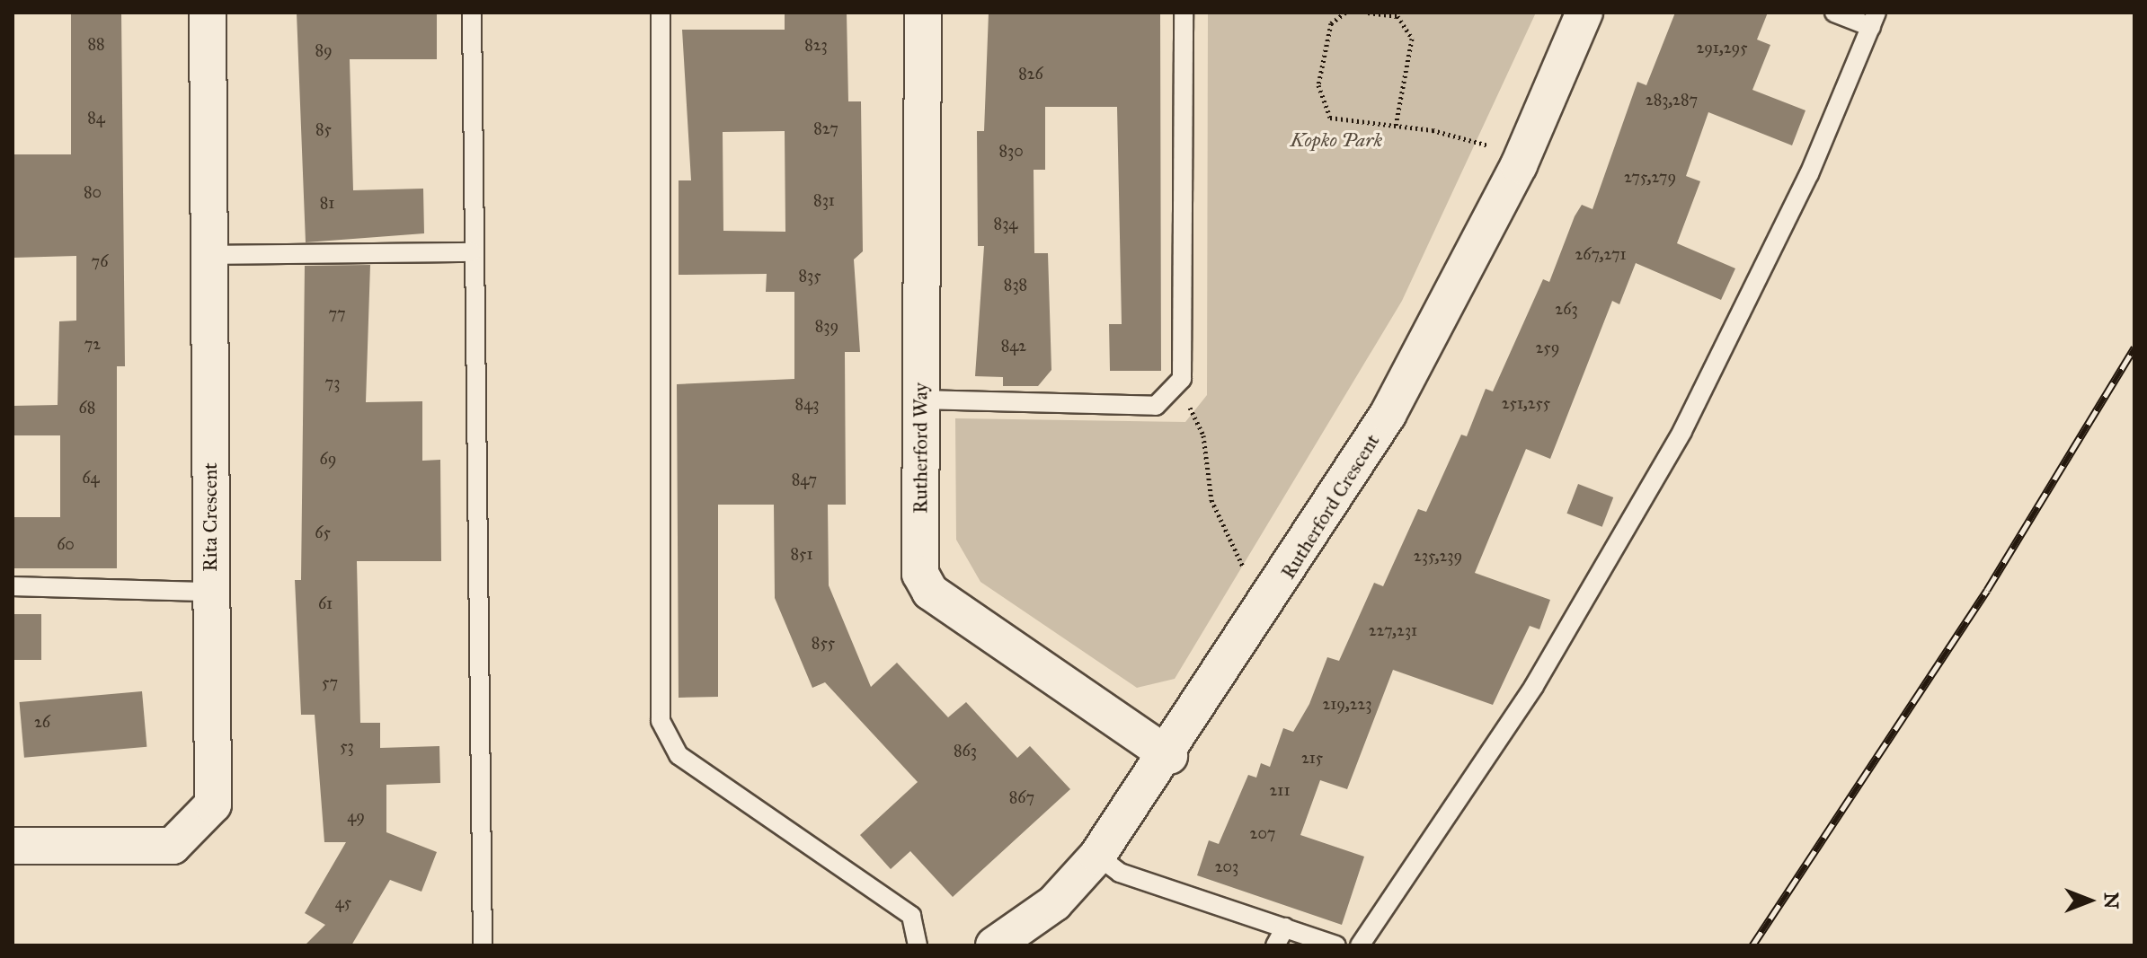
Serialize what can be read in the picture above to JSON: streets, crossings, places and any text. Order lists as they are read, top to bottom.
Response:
{
  "streets": {
    "street": ["Rutherford Way", "Rutherford Crescent", "Rita Crescent"]
  },
  "crossings": [
    ["Rutherford Way", "Rutherford Crescent"]
  ],
  "parks": ["Kopko Park"],
  "house_numbers": [
    "88",
    "823",
    "291,295",
    "89",
    "826",
    "283,287",
    "84",
    "827",
    "85",
    "830",
    "275,279",
    "80",
    "831",
    "81",
    "834",
    "267,271",
    "76",
    "835",
    "838",
    "263",
    "77",
    "839",
    "72",
    "842",
    "259",
    "73",
    "251,255",
    "843",
    "68",
    "69",
    "64",
    "847",
    "65",
    "60",
    "851",
    "235,239",
    "61",
    "227,231",
    "855",
    "57",
    "219,223",
    "26",
    "53",
    "863",
    "215",
    "211",
    "867",
    "49",
    "207",
    "203",
    "45"
  ],
  "north": "right"
}
